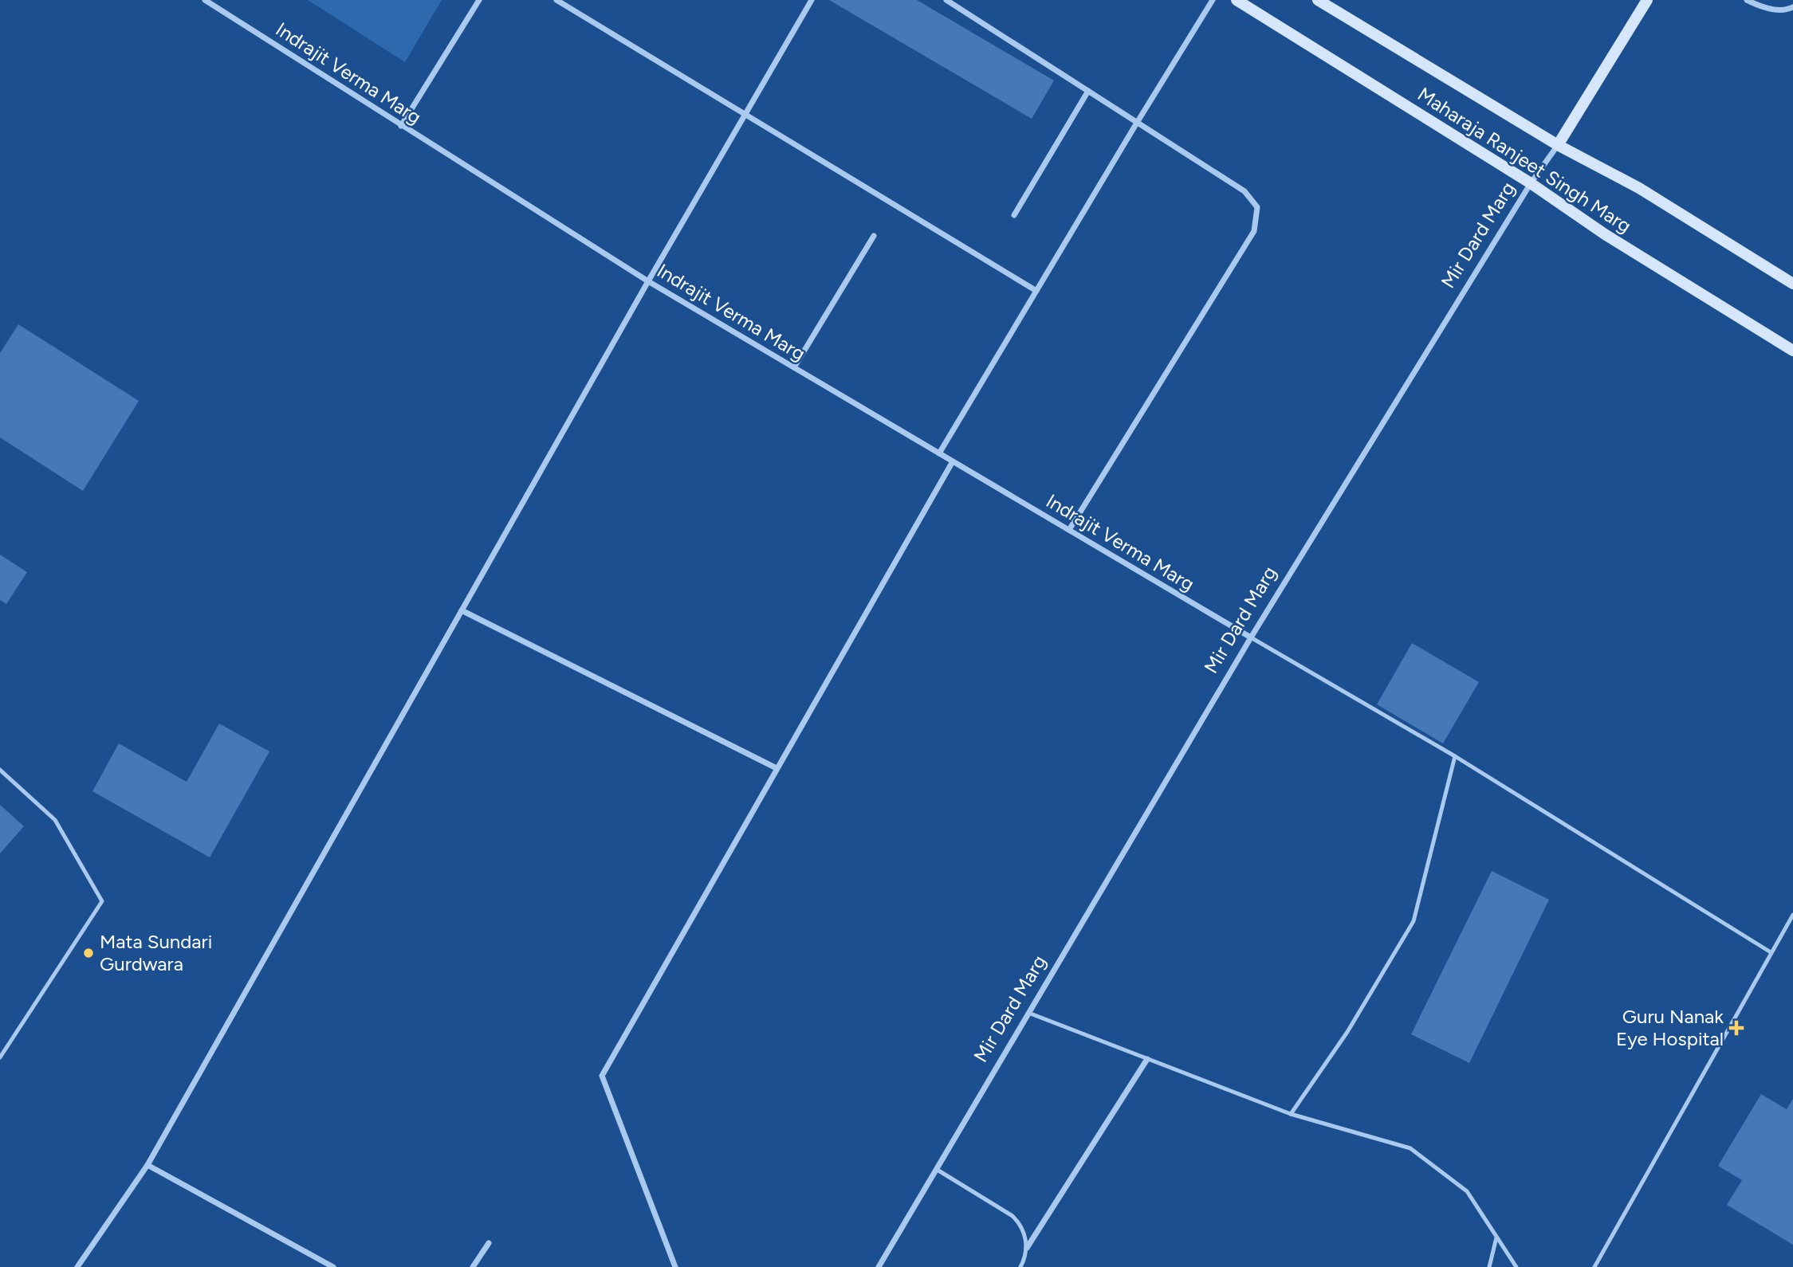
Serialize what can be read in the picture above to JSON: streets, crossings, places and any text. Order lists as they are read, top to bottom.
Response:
{
  "streets": {
    "main road": ["Maharaja Ranjeet Singh Marg", "Mir Dard Marg"],
    "street": ["Indrajit Verma Marg"]
  },
  "crossings": [
    ["Indrajit Verma Marg", "Mir Dard Marg"],
    ["Maharaja Ranjeet Singh Marg", "Mir Dard Marg"]
  ],
  "places": {
    "other": ["Mata Sundari Gurdwara"],
    "health": ["Guru Nanak Eye Hospital"]
  }
}
